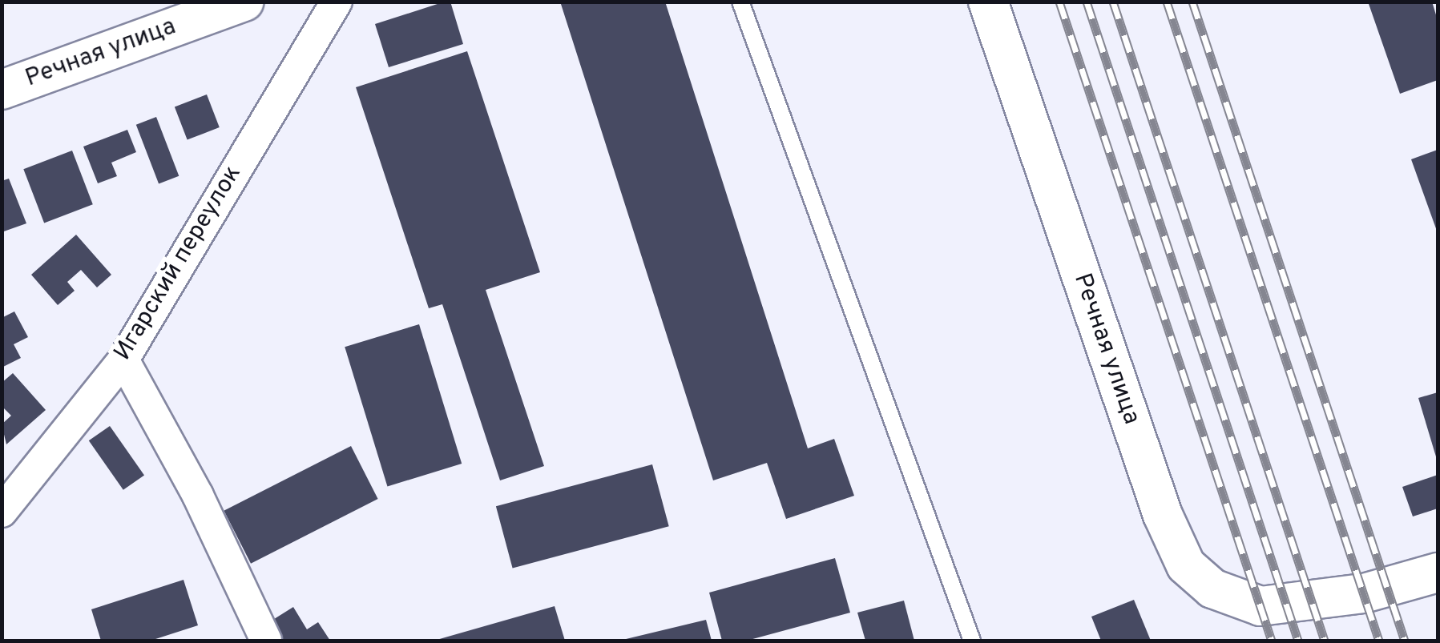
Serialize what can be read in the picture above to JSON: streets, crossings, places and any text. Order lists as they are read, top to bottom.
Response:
{
  "streets": {
    "street": ["Речная улица", "Игарский переулок"]
  }
}
